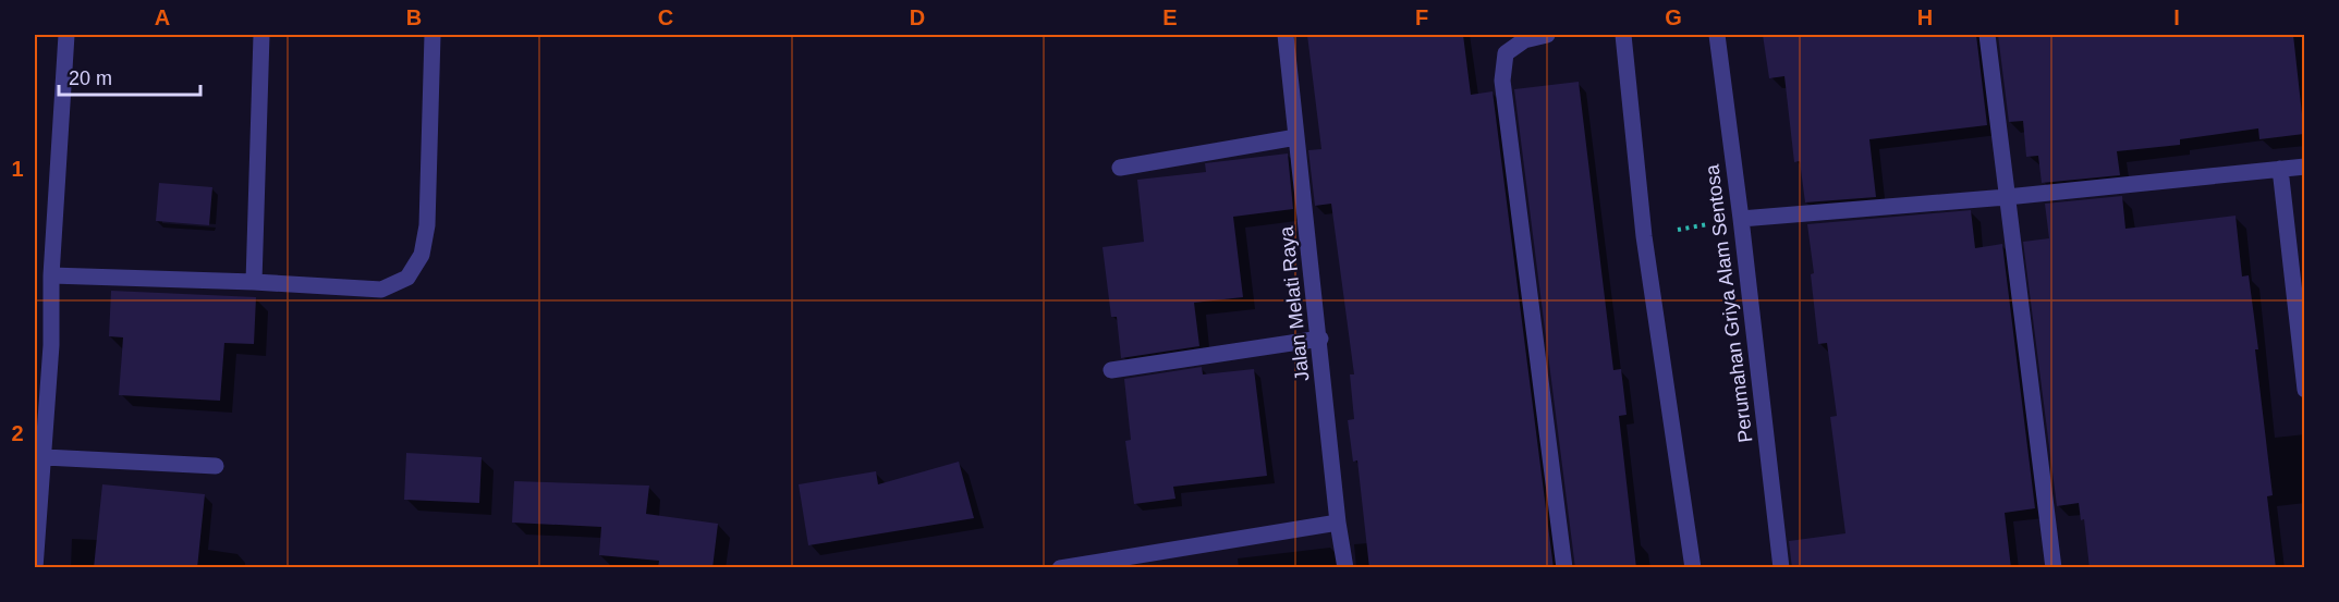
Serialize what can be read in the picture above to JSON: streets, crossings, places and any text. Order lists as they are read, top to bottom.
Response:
{
  "streets": {
    "street": ["Jalan Melati Raya", "Perumahan Griya Alam Sentosa"]
  },
  "scale_bar": "20 m",
  "grid": {
    "columns": [
      "A",
      "B",
      "C",
      "D",
      "E",
      "F",
      "G",
      "H",
      "I"
    ],
    "rows": ["1", "2"]
  }
}
